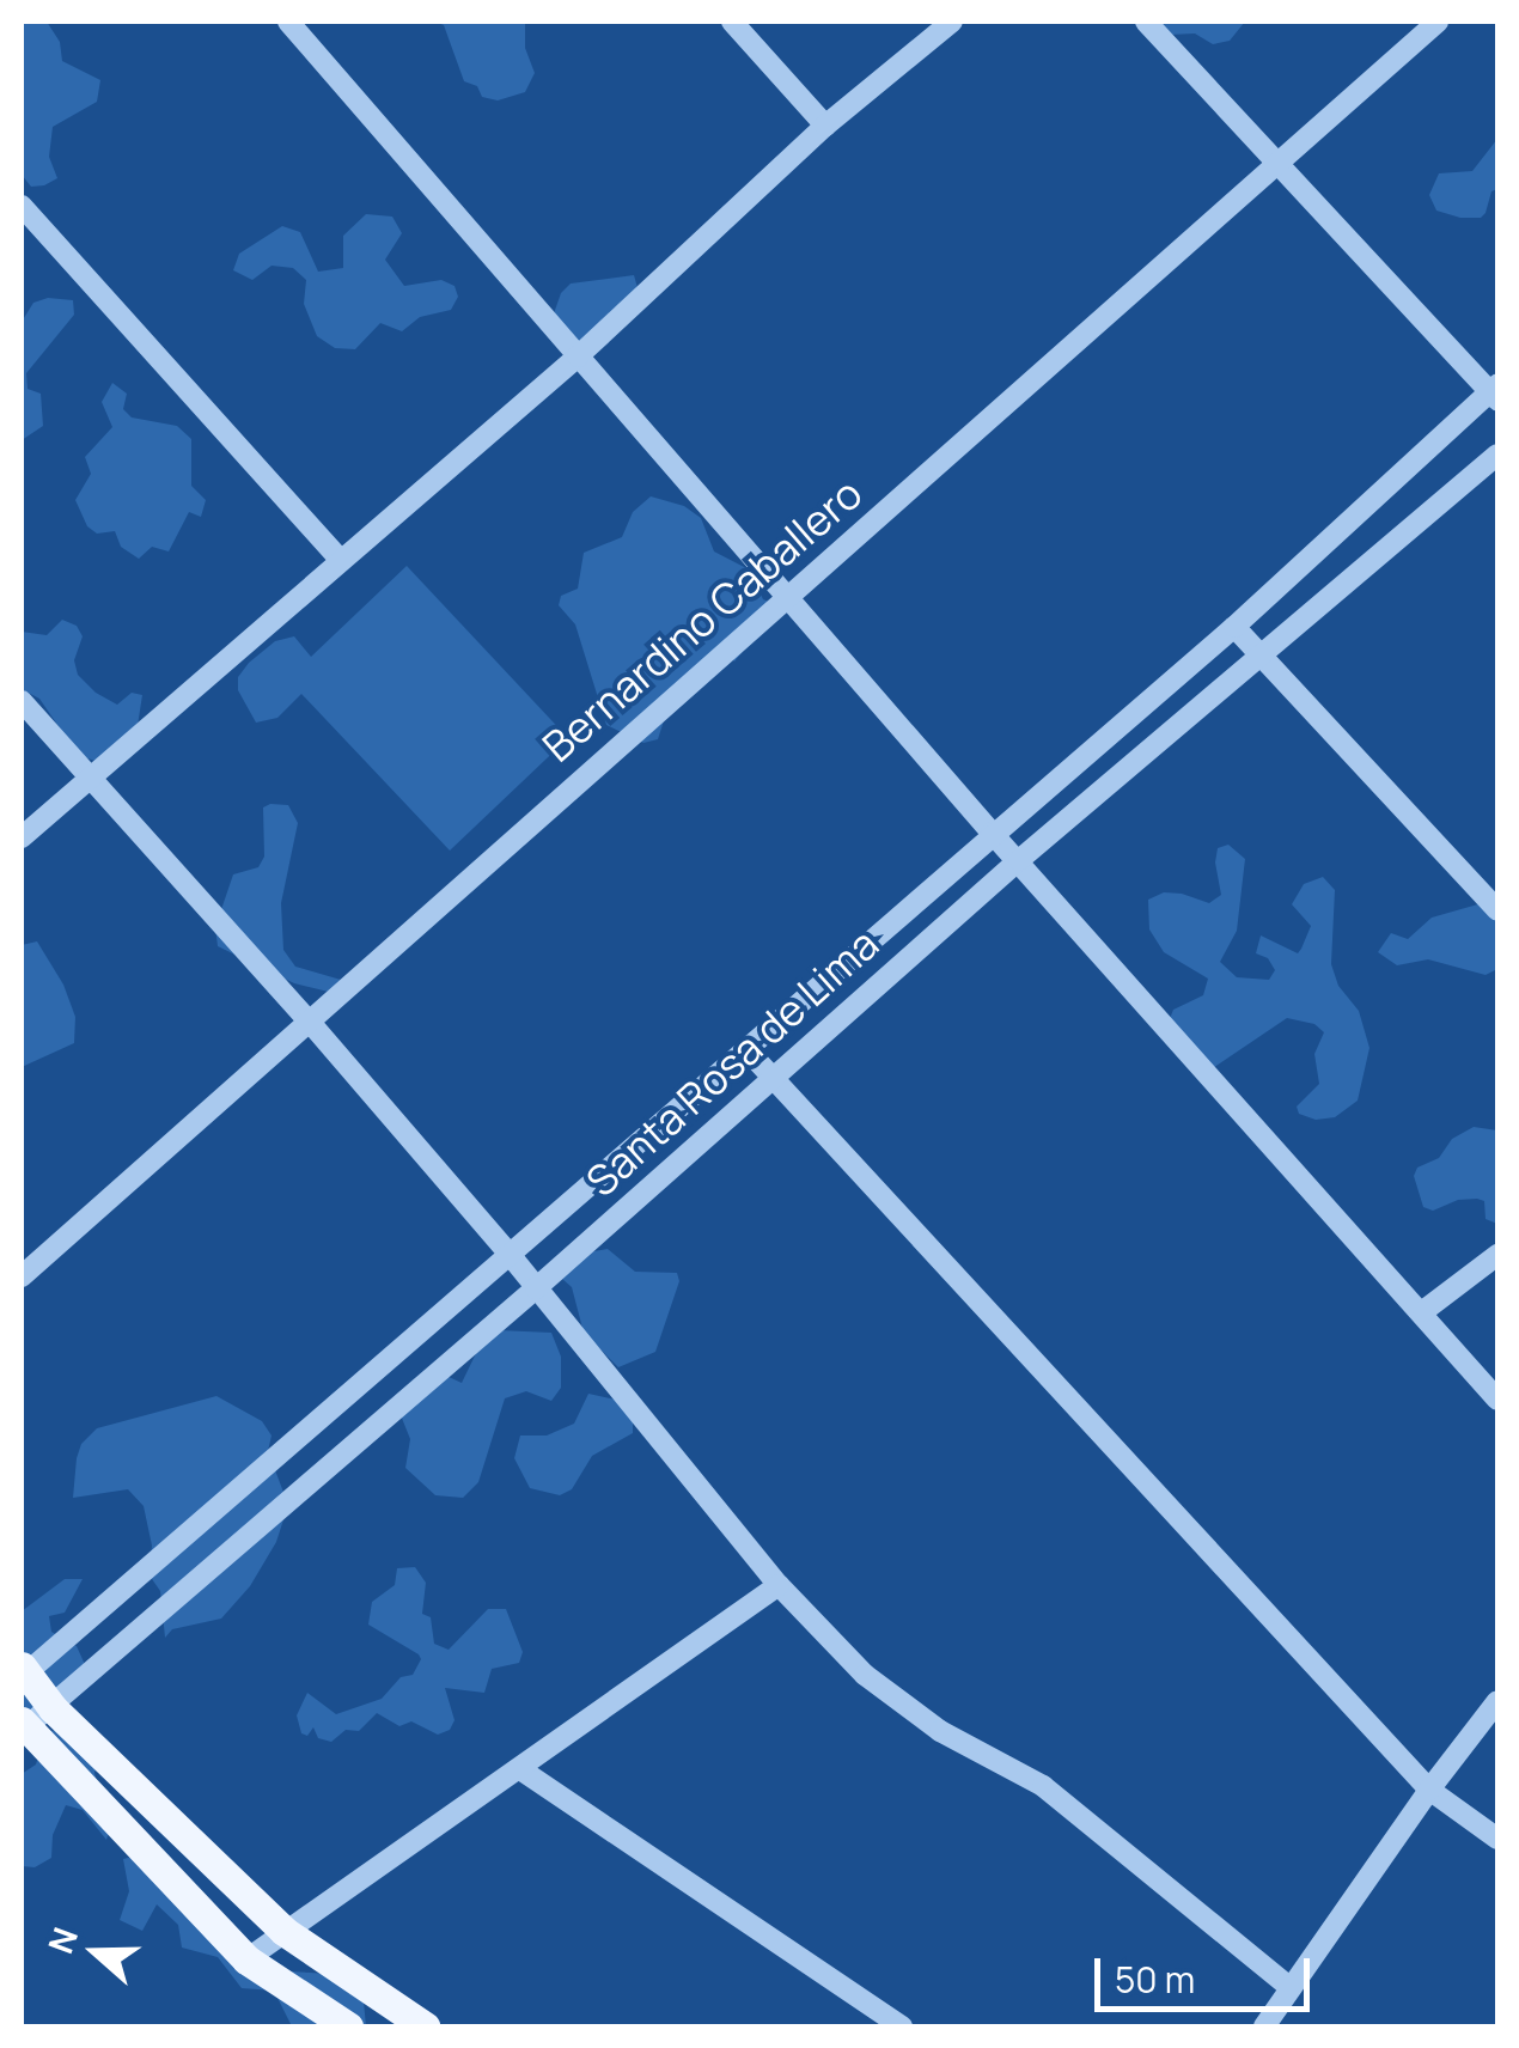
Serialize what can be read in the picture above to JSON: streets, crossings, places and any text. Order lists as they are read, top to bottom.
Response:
{
  "streets": {
    "street": ["Bernardino Caballero", "Santa Rosa de Lima"]
  },
  "scale_bar": "50 m",
  "north": "left"
}
